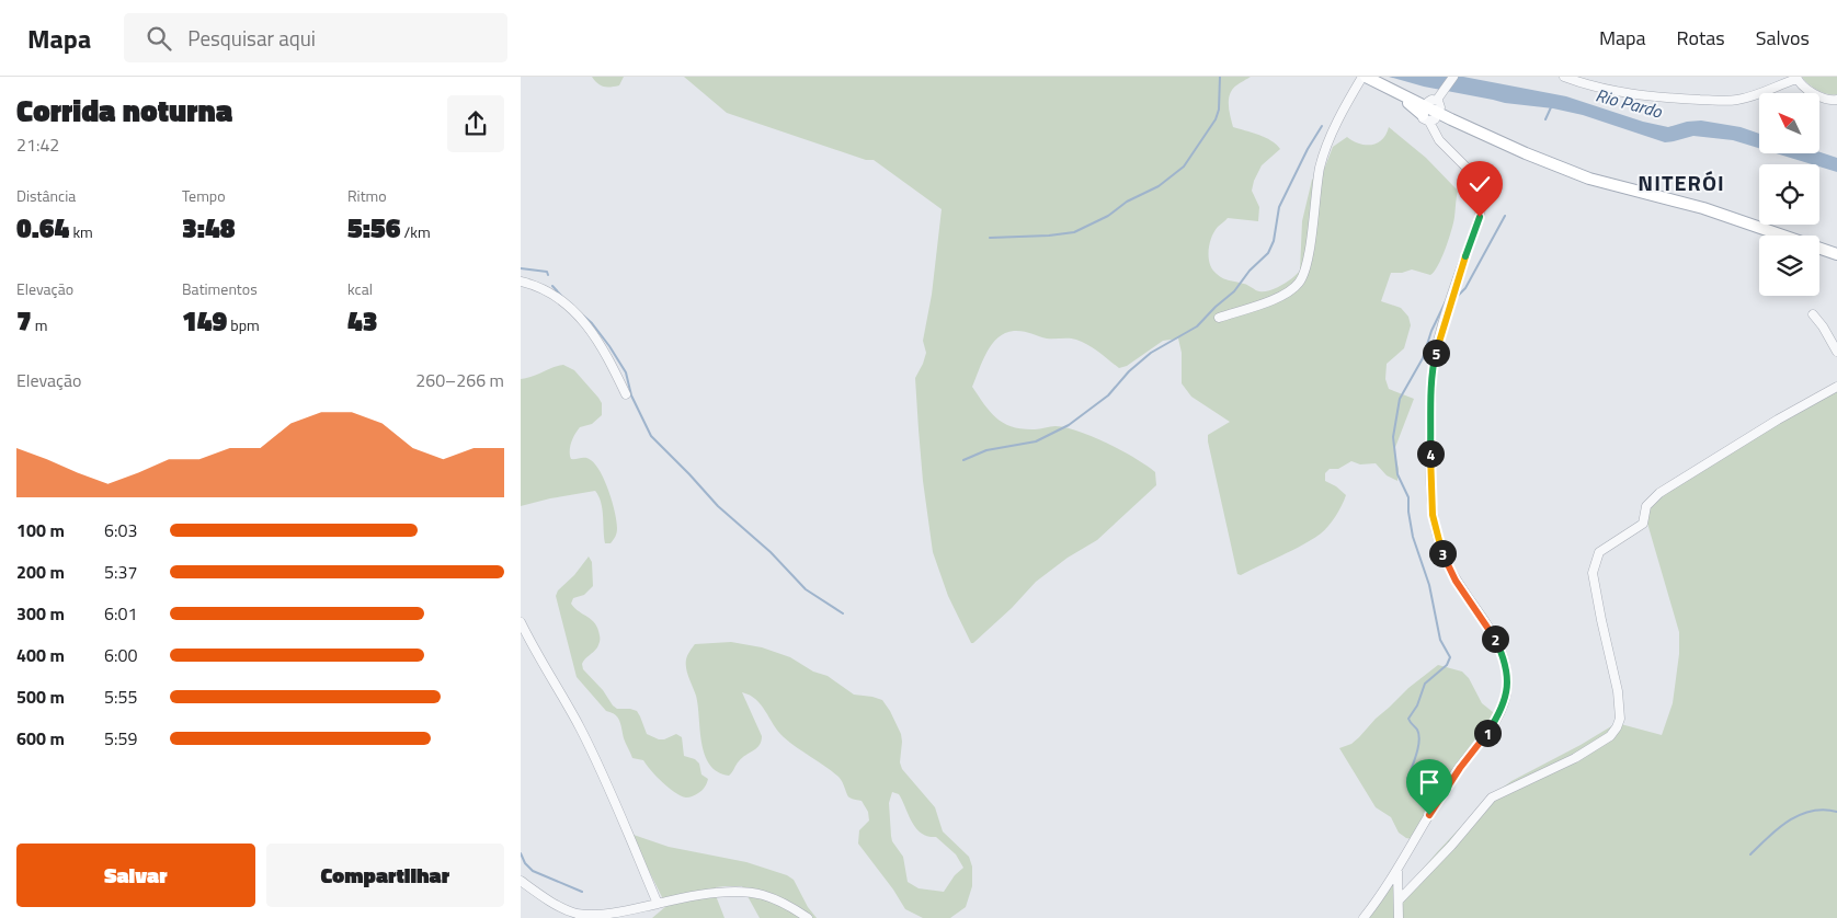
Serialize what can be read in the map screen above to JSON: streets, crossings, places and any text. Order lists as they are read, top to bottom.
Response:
{
  "districts": ["NITERÓI"],
  "water": ["Rio Pardo"],
  "north": "top left",
  "page": {
    "header": "Mapa",
    "search": "Pesquisar aqui",
    "nav": ["Mapa", "Rotas", "Salvos"],
    "heading": ["Corrida noturna", "21:42"],
    "stats": [
      ["Distância", "0.64 km"],
      ["Tempo", "3:48"],
      ["Ritmo", "5:56 /km"],
      ["Elevação", "7 m"],
      ["Batimentos", "149 bpm"],
      ["kcal", "43"]
    ],
    "pins": [
      "5",
      "4",
      "3",
      "2",
      "1"
    ],
    "chart": ["Elevação", "260–266 m"],
    "list": [
      {
        "name": "100 m",
        "note": "6:03"
      },
      {
        "name": "200 m",
        "note": "5:37"
      },
      {
        "name": "300 m",
        "note": "6:01"
      },
      {
        "name": "400 m",
        "note": "6:00"
      },
      {
        "name": "500 m",
        "note": "5:55"
      },
      {
        "name": "600 m",
        "note": "5:59"
      }
    ],
    "buttons": ["Salvar", "Compartilhar"]
  }
}
